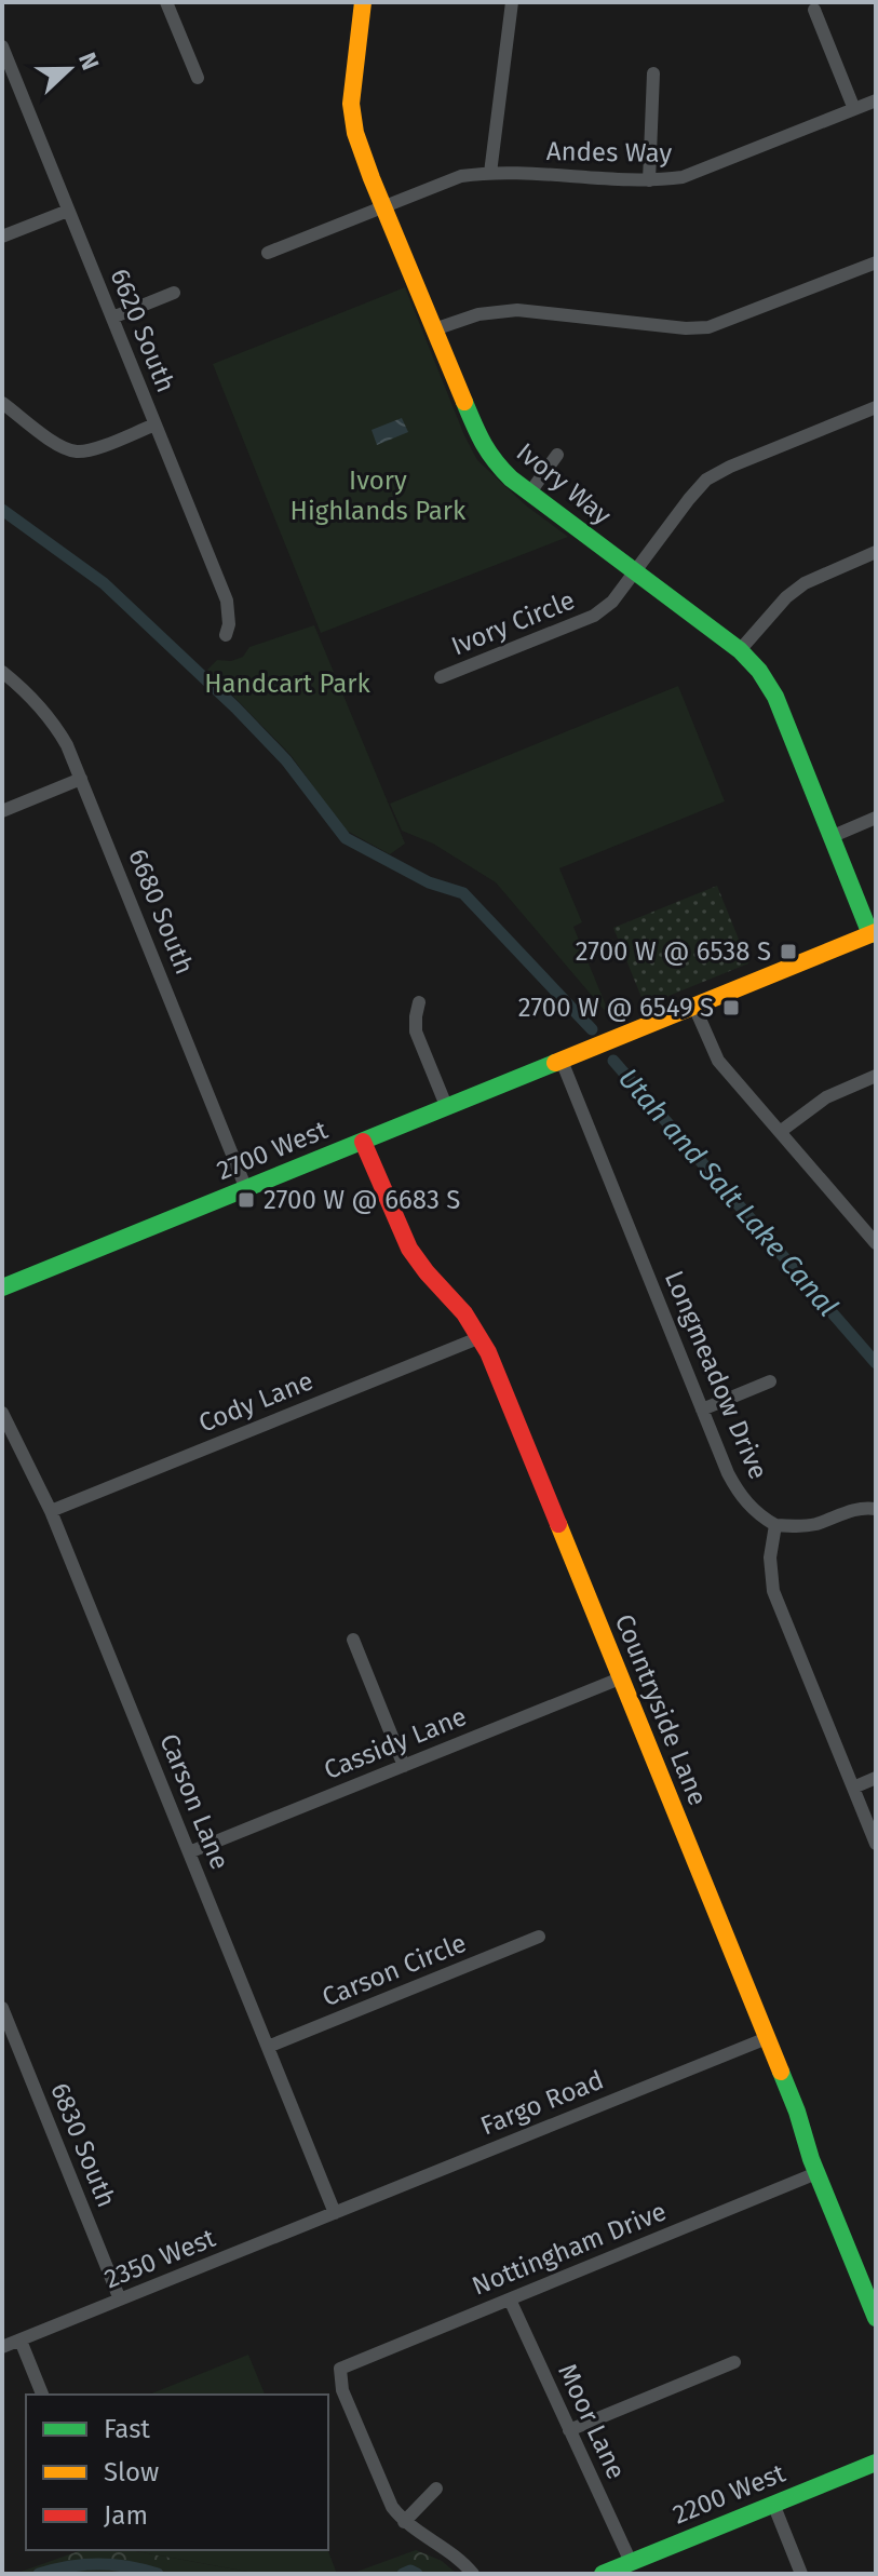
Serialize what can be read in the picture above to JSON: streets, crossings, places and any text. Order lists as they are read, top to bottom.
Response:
{
  "streets": {
    "street": [
      "Andes Way",
      "6620 South",
      "Ivory Way",
      "Ivory Circle",
      "6680 South",
      "2700 West",
      "Longmeadow Drive",
      "Cody Lane",
      "Countryside Lane",
      "Cassidy Lane",
      "Carson Lane",
      "Carson Circle",
      "Fargo Road",
      "6830 South",
      "Nottingham Drive",
      "2350 West",
      "Moor Lane",
      "2200 West"
    ]
  },
  "crossings": [
    ["Andes Way", "Ivory Way"],
    ["Ivory Way", "Ivory Circle"],
    ["Ivory Way", "2700 West"],
    ["6680 South", "2700 West"],
    ["2700 West", "Longmeadow Drive"],
    ["2700 West", "Countryside Lane"],
    ["Cody Lane", "Countryside Lane"],
    ["Cody Lane", "Carson Lane"],
    ["Countryside Lane", "Cassidy Lane"],
    ["Countryside Lane", "Fargo Road"],
    ["Countryside Lane", "Nottingham Drive"],
    ["Cassidy Lane", "Carson Lane"],
    ["Carson Lane", "Carson Circle"],
    ["Carson Lane", "Fargo Road"],
    ["Carson Lane", "2350 West"],
    ["Fargo Road", "2350 West"],
    ["6830 South", "2350 West"],
    ["Nottingham Drive", "Moor Lane"],
    ["Moor Lane", "2200 West"]
  ],
  "water": ["Utah and Salt Lake Canal"],
  "parks": ["Ivory Highlands Park", "Handcart Park"],
  "places": {
    "transit": ["2700 W @ 6538 S", "2700 W @ 6549 S", "2700 W @ 6683 S"]
  },
  "legend": ["Fast", "Slow", "Jam"],
  "north": "right"
}
